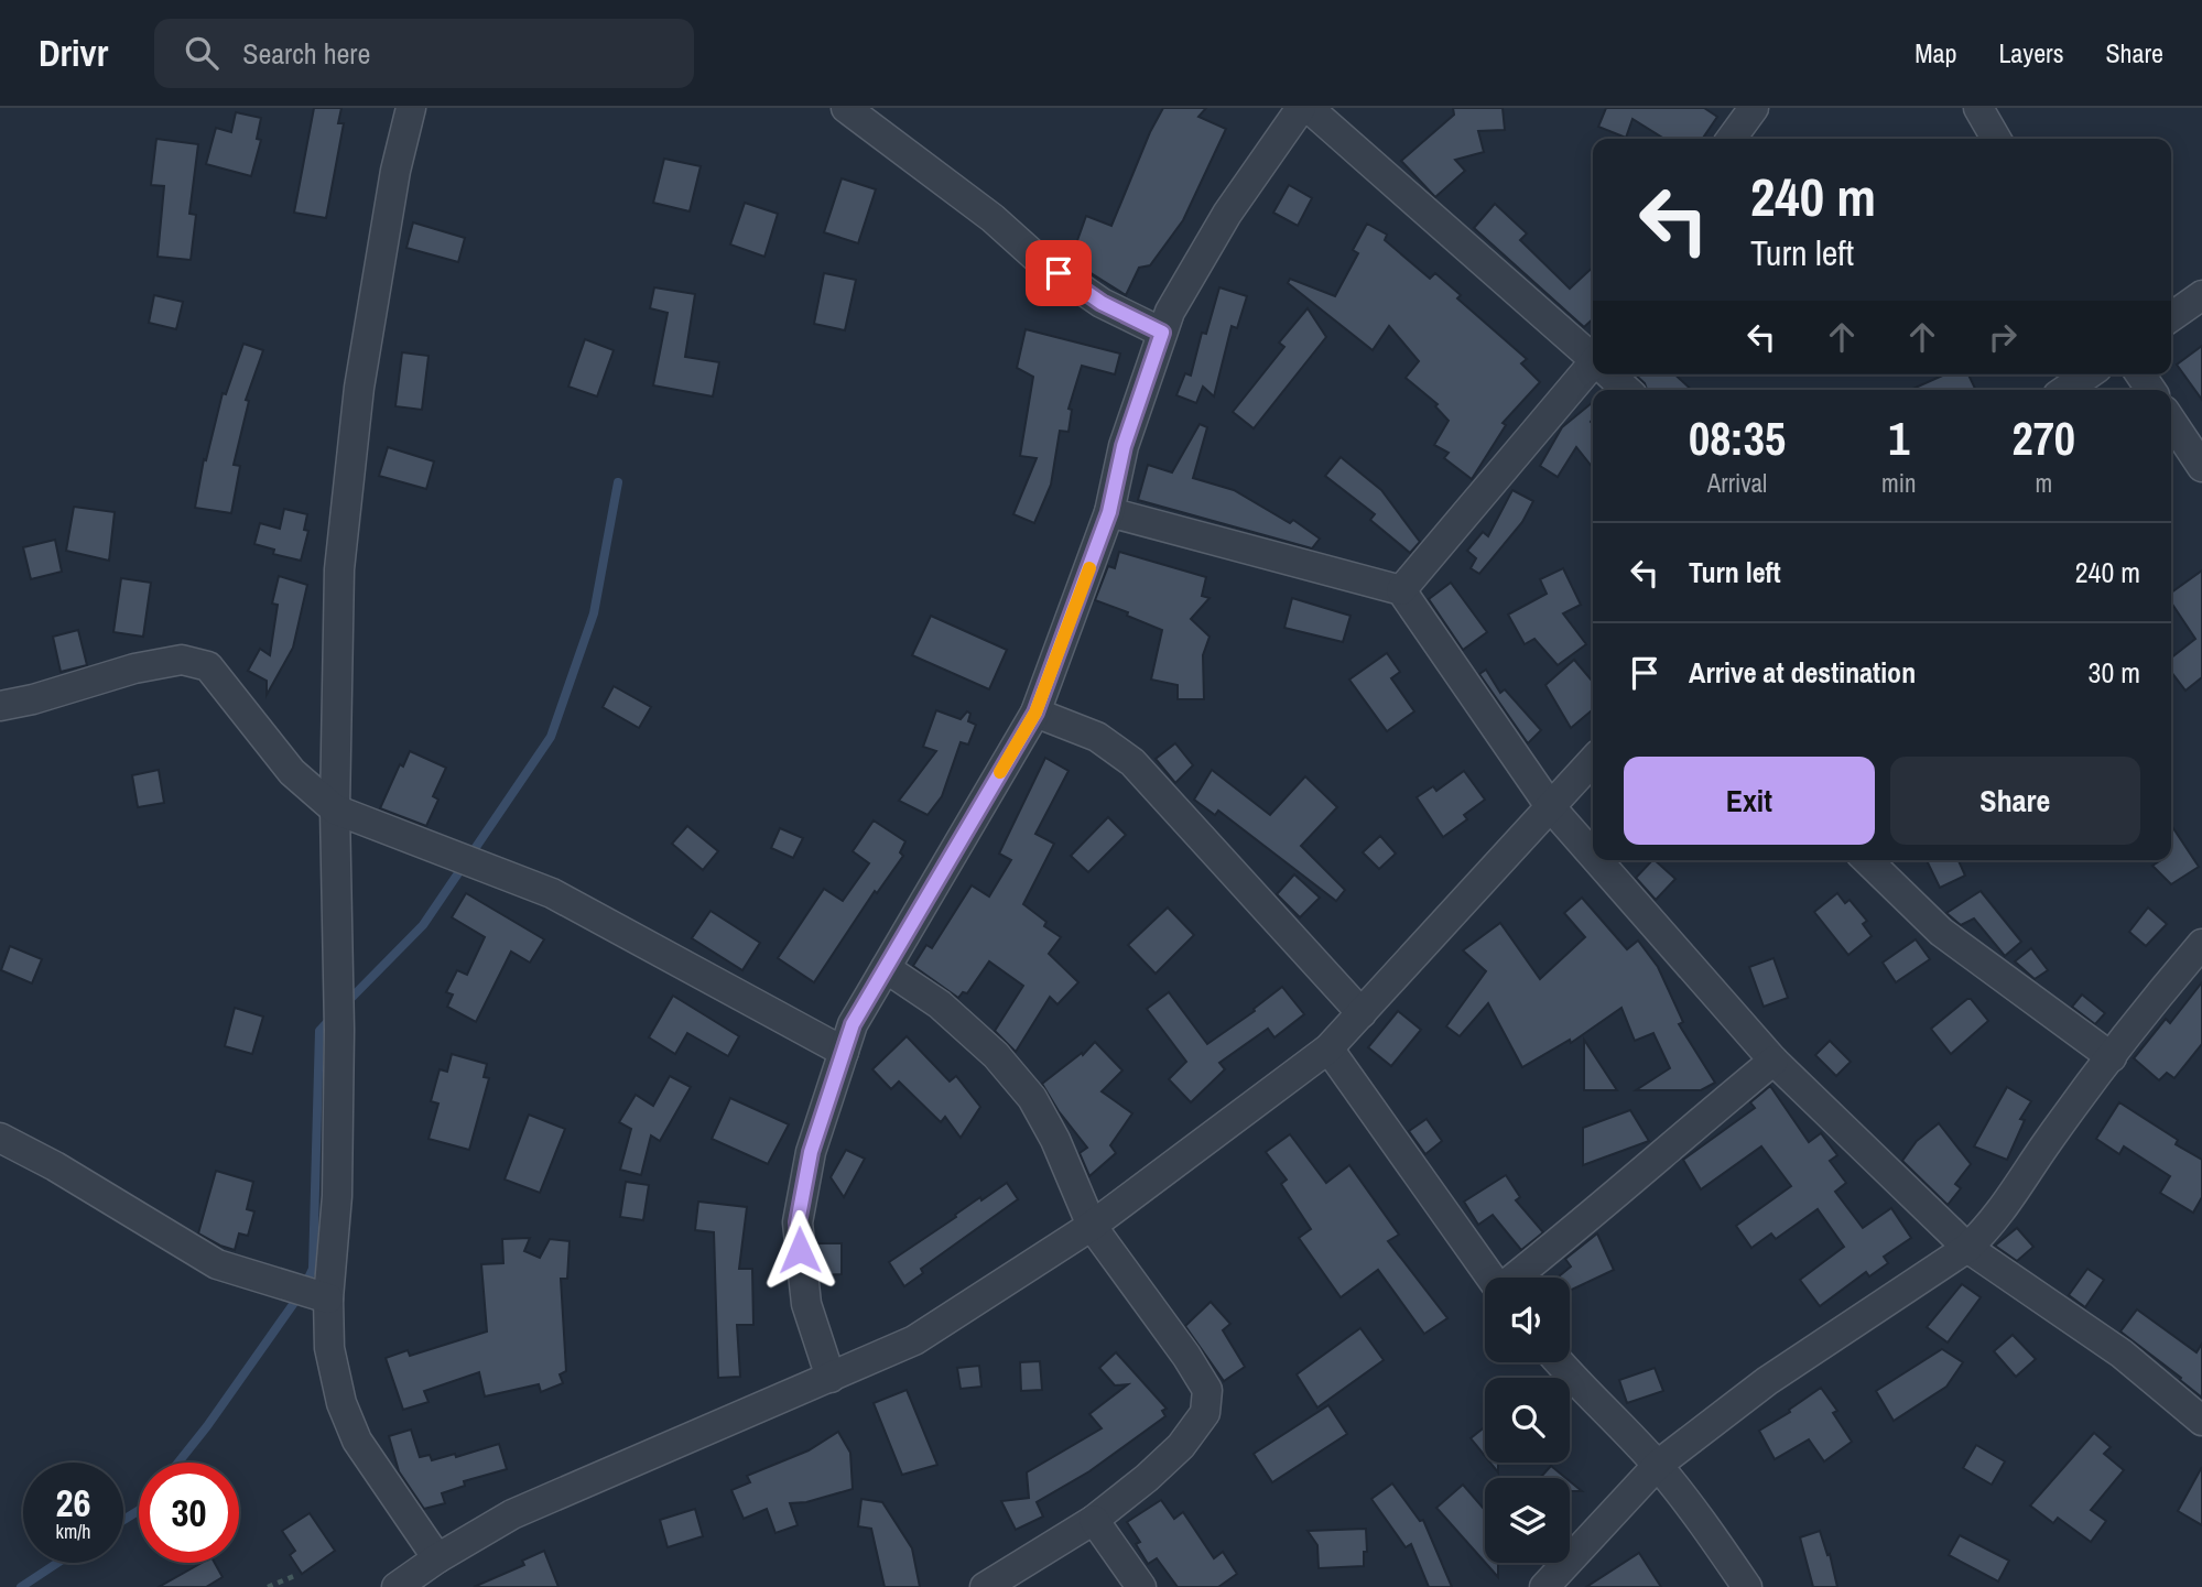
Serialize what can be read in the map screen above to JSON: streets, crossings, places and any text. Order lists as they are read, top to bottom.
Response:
{
  "page": {
    "header": "Drivr",
    "search": "Search here",
    "nav": ["Map", "Layers", "Share"],
    "turn": ["240 m", "Turn left"],
    "eta": [
      "08:35",
      "Arrival",
      "1",
      "min",
      "270",
      "m"
    ],
    "list": [
      {
        "name": "Turn left",
        "value": "240 m"
      },
      {
        "name": "Arrive at destination",
        "value": "30 m"
      }
    ],
    "buttons": ["Exit", "Share"],
    "speed": "26 km/h",
    "limit": "30"
  }
}
